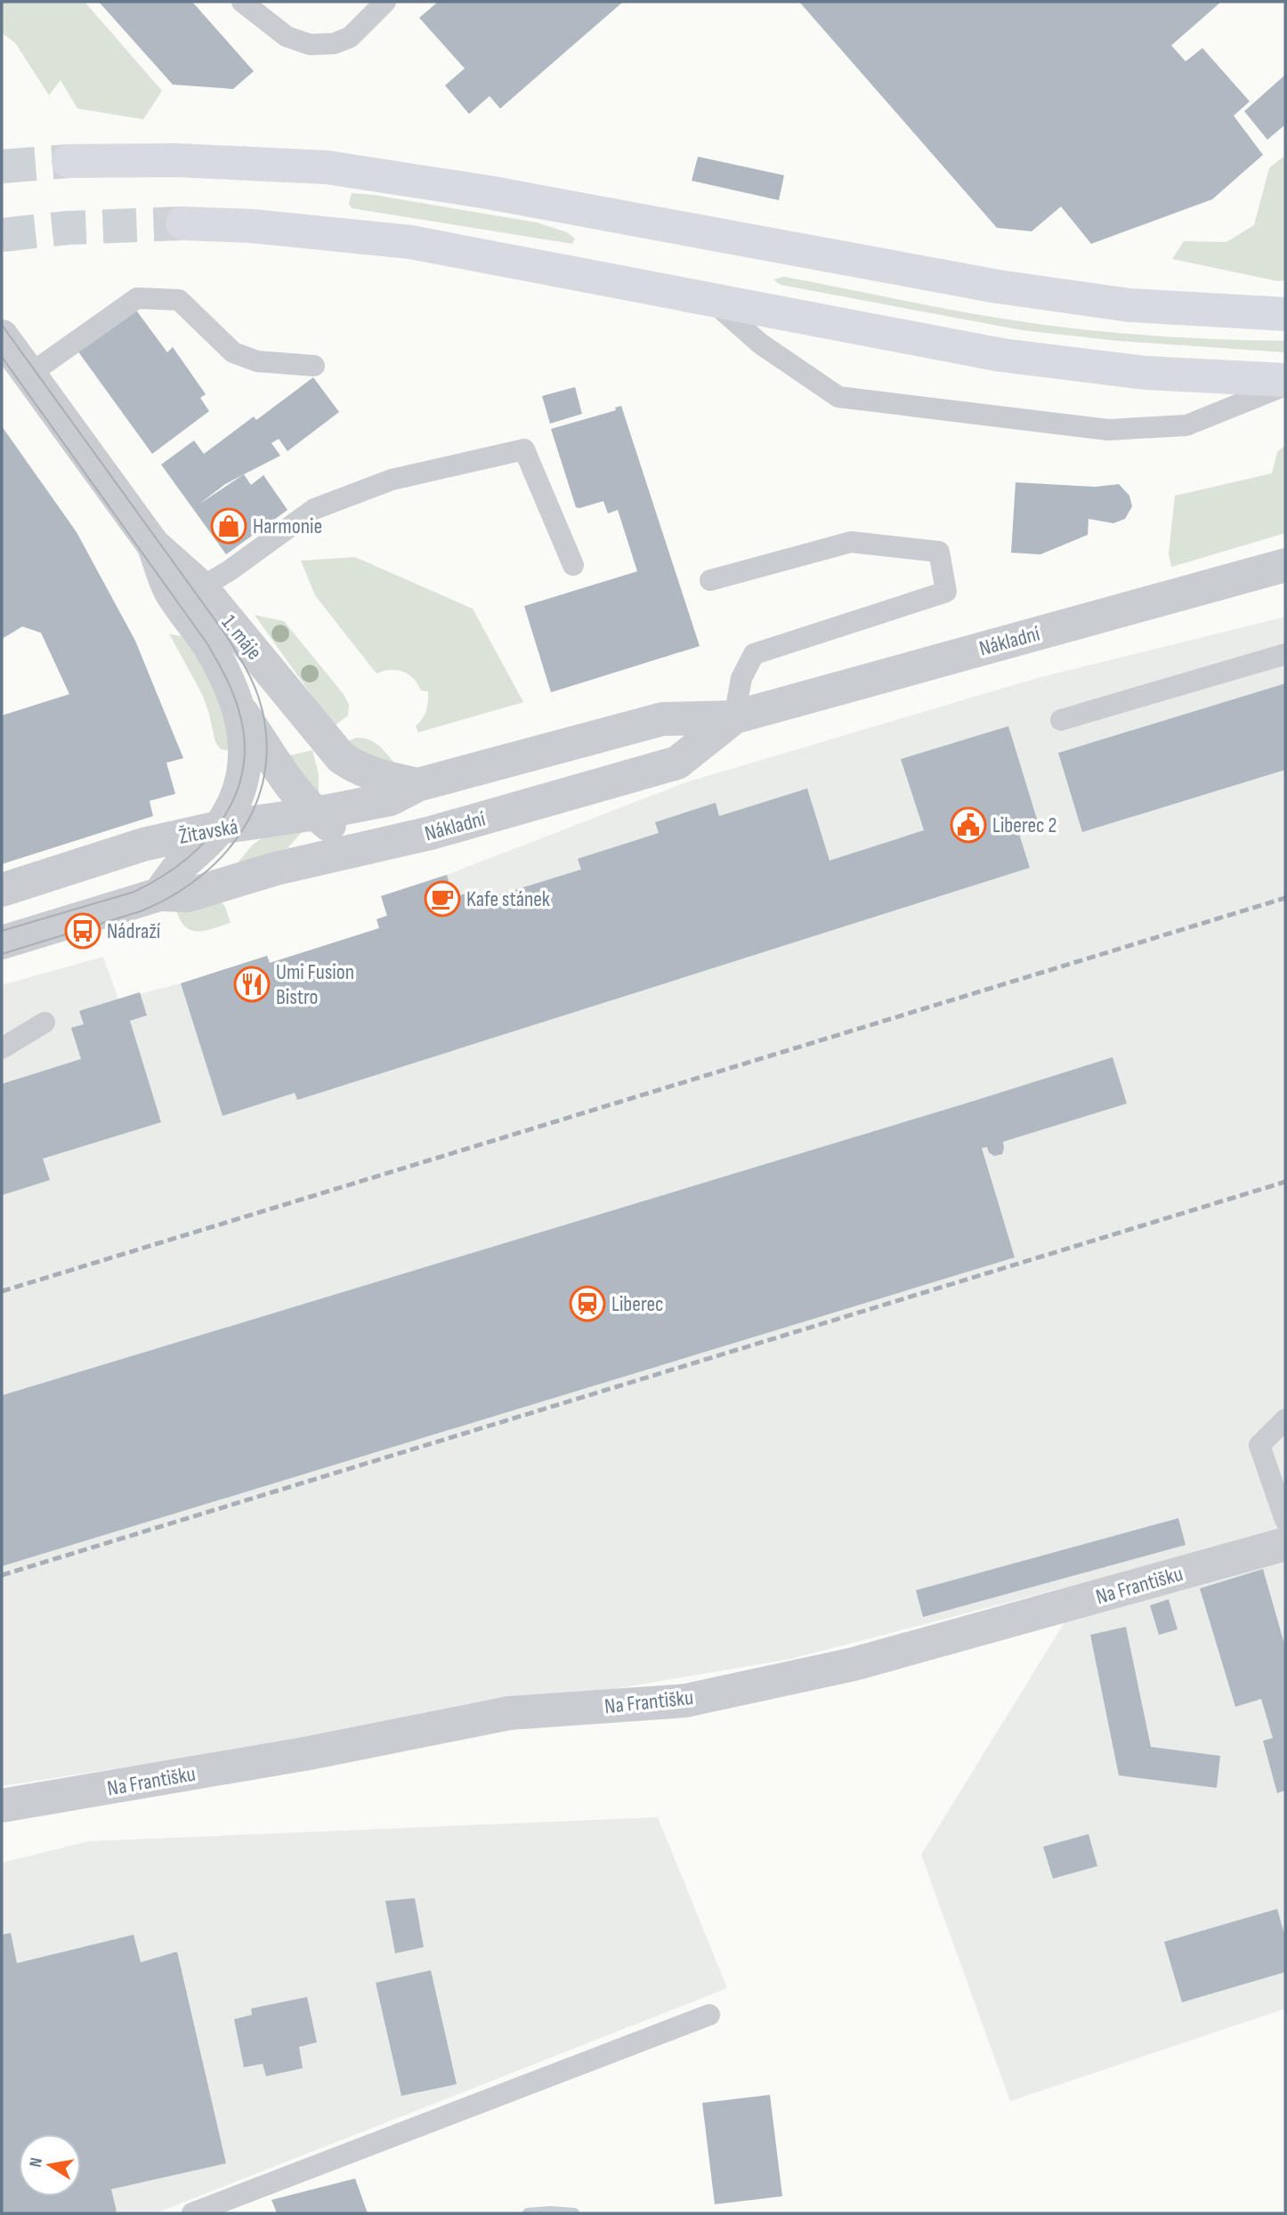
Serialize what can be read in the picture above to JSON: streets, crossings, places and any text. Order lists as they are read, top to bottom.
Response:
{
  "streets": {
    "street": [
      "1. máje",
      "Nákladní",
      "Žitavská",
      "Na Františku"
    ]
  },
  "crossings": [
    ["1. máje", "Nákladní"],
    ["1. máje", "Žitavská"],
    ["Nákladní", "Žitavská"]
  ],
  "places": {
    "shop": ["Harmonie"],
    "public building": ["Liberec 2"],
    "cafe": ["Kafe stánek"],
    "bus stop": ["Nádraží"],
    "restaurant": ["Umi Fusion Bistro"],
    "station": ["Liberec"]
  },
  "north": "left"
}
